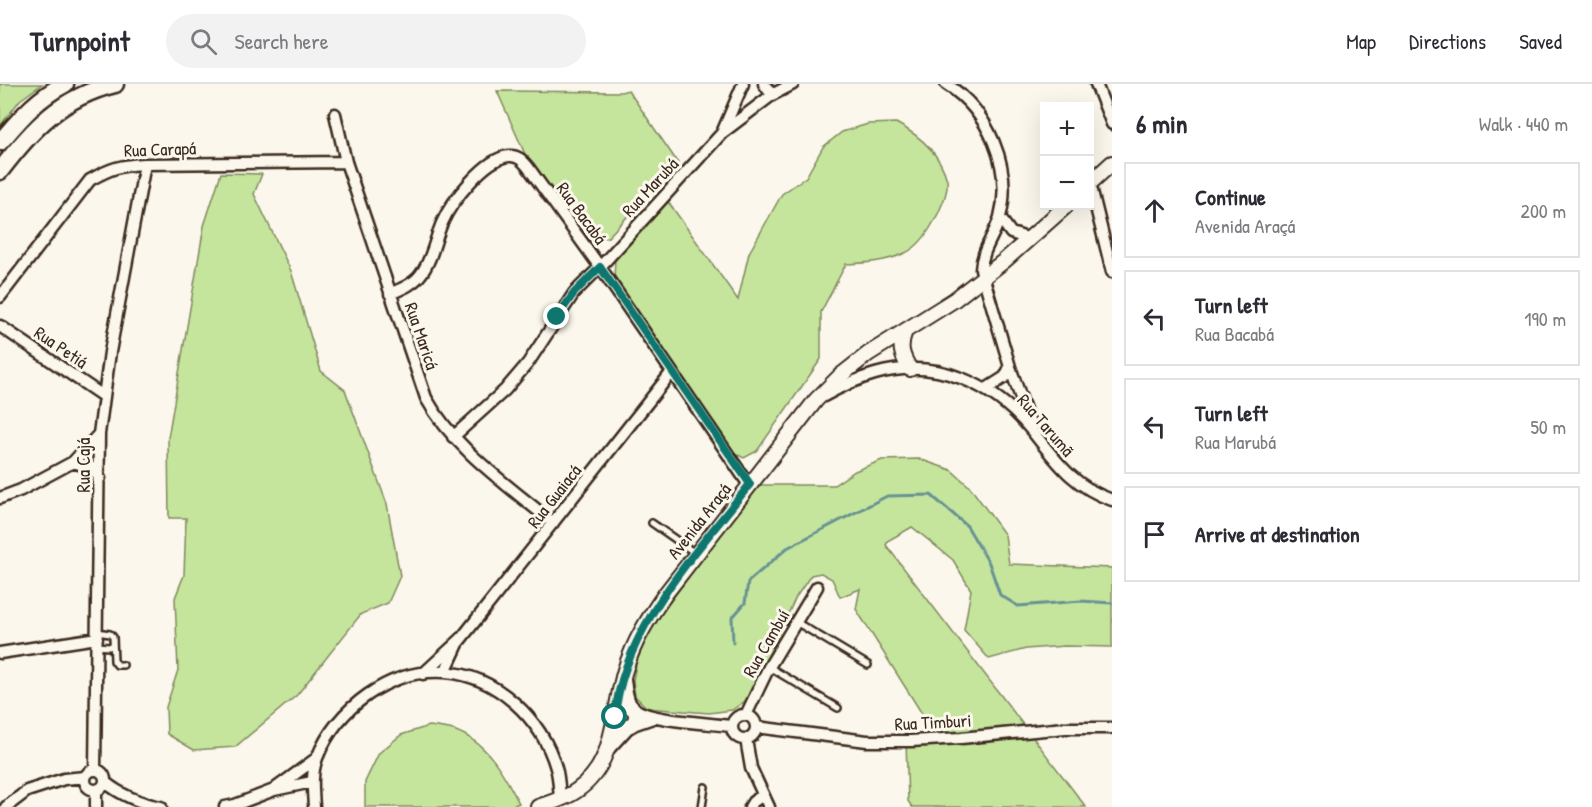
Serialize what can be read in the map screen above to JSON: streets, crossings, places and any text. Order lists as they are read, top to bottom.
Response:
{
  "streets": {
    "street": [
      "Rua Carapá",
      "Rua Marubá",
      "Rua Bacabá",
      "Rua Maricá",
      "Rua Petiá",
      "Rua Tarumã",
      "Rua Cajá",
      "Rua Guaiacá",
      "Avenida Araçá",
      "Rua Cambuí",
      "Rua Timburi"
    ]
  },
  "crossings": [
    ["Rua Carapá", "Rua Maricá"],
    ["Rua Carapá", "Rua Cajá"],
    ["Rua Marubá", "Rua Bacabá"],
    ["Rua Marubá", "Rua Maricá"],
    ["Rua Bacabá", "Rua Maricá"],
    ["Rua Bacabá", "Rua Guaiacá"],
    ["Rua Bacabá", "Avenida Araçá"],
    ["Rua Maricá", "Rua Guaiacá"],
    ["Rua Petiá", "Rua Cajá"],
    ["Rua Tarumã", "Avenida Araçá"],
    ["Rua Cambuí", "Rua Timburi"]
  ],
  "page": {
    "header": "Turnpoint",
    "search": "Search here",
    "nav": ["Map", "Directions", "Saved"],
    "heading": ["6 min", "Walk · 440 m"],
    "map_buttons": ["+", "−"],
    "list": [
      ["Continue", "Avenida Araçá", "200 m"],
      ["Turn left", "Rua Bacabá", "190 m"],
      ["Turn left", "Rua Marubá", "50 m"],
      "Arrive at destination"
    ]
  }
}
